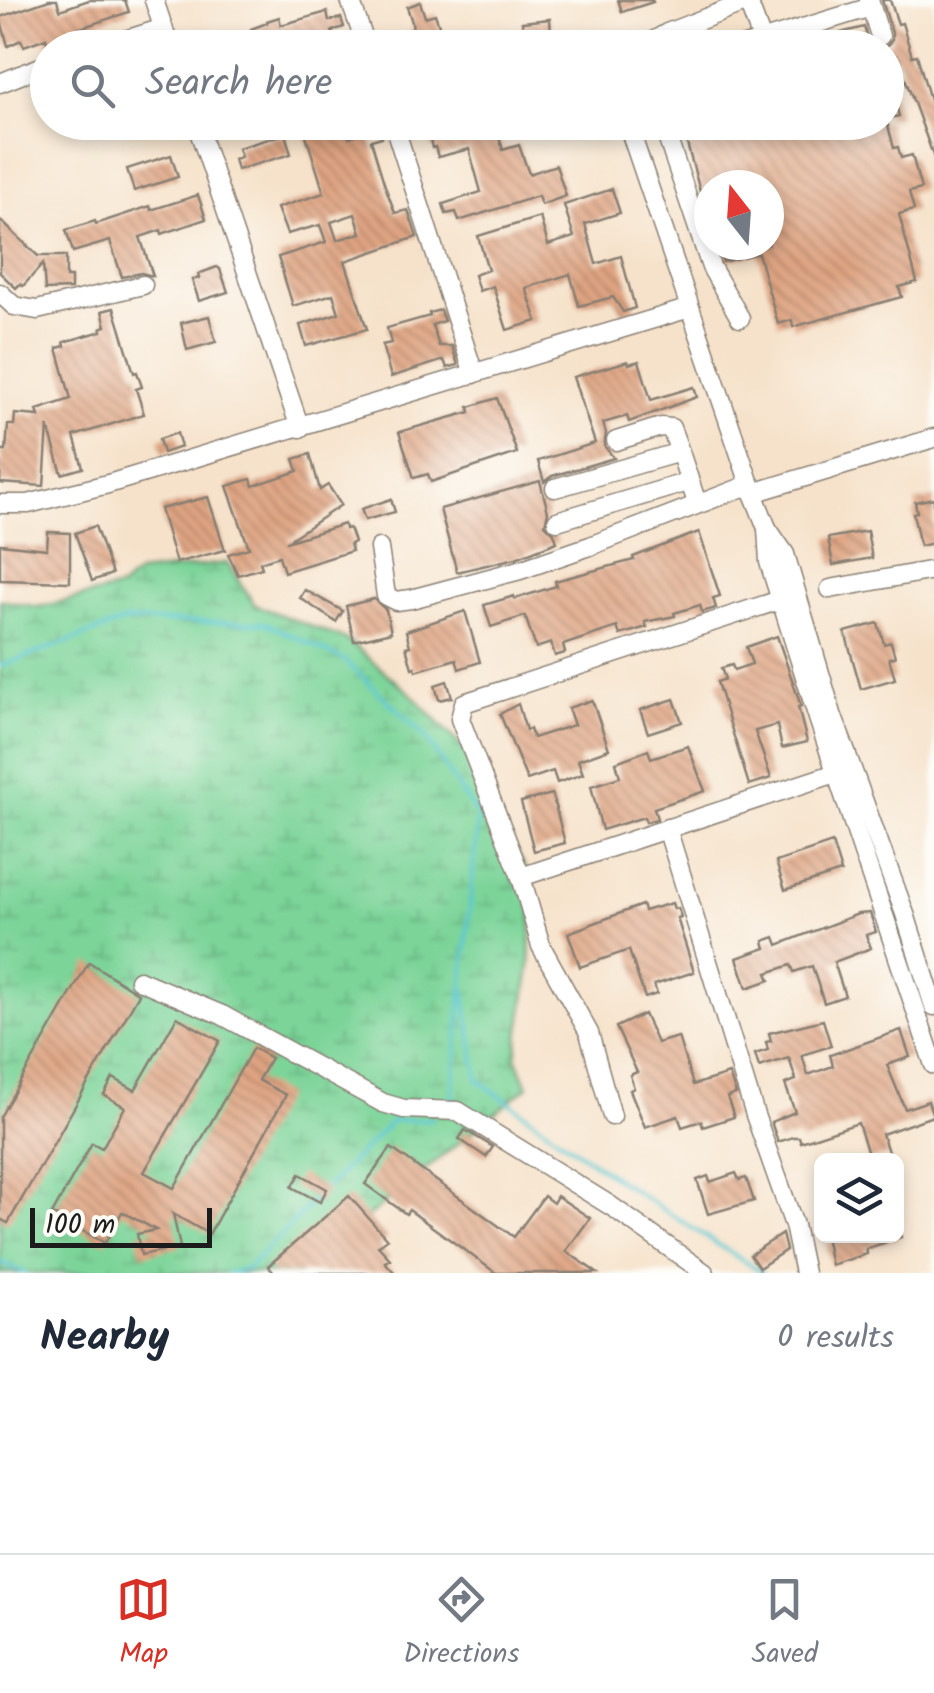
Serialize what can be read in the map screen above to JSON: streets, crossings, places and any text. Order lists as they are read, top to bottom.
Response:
{
  "scale_bar": "100 m",
  "north": "top",
  "page": {
    "search": "Search here",
    "scale": "100 m",
    "heading": ["Nearby", "0 results"],
    "nav": ["Map", "Directions", "Saved"]
  }
}
